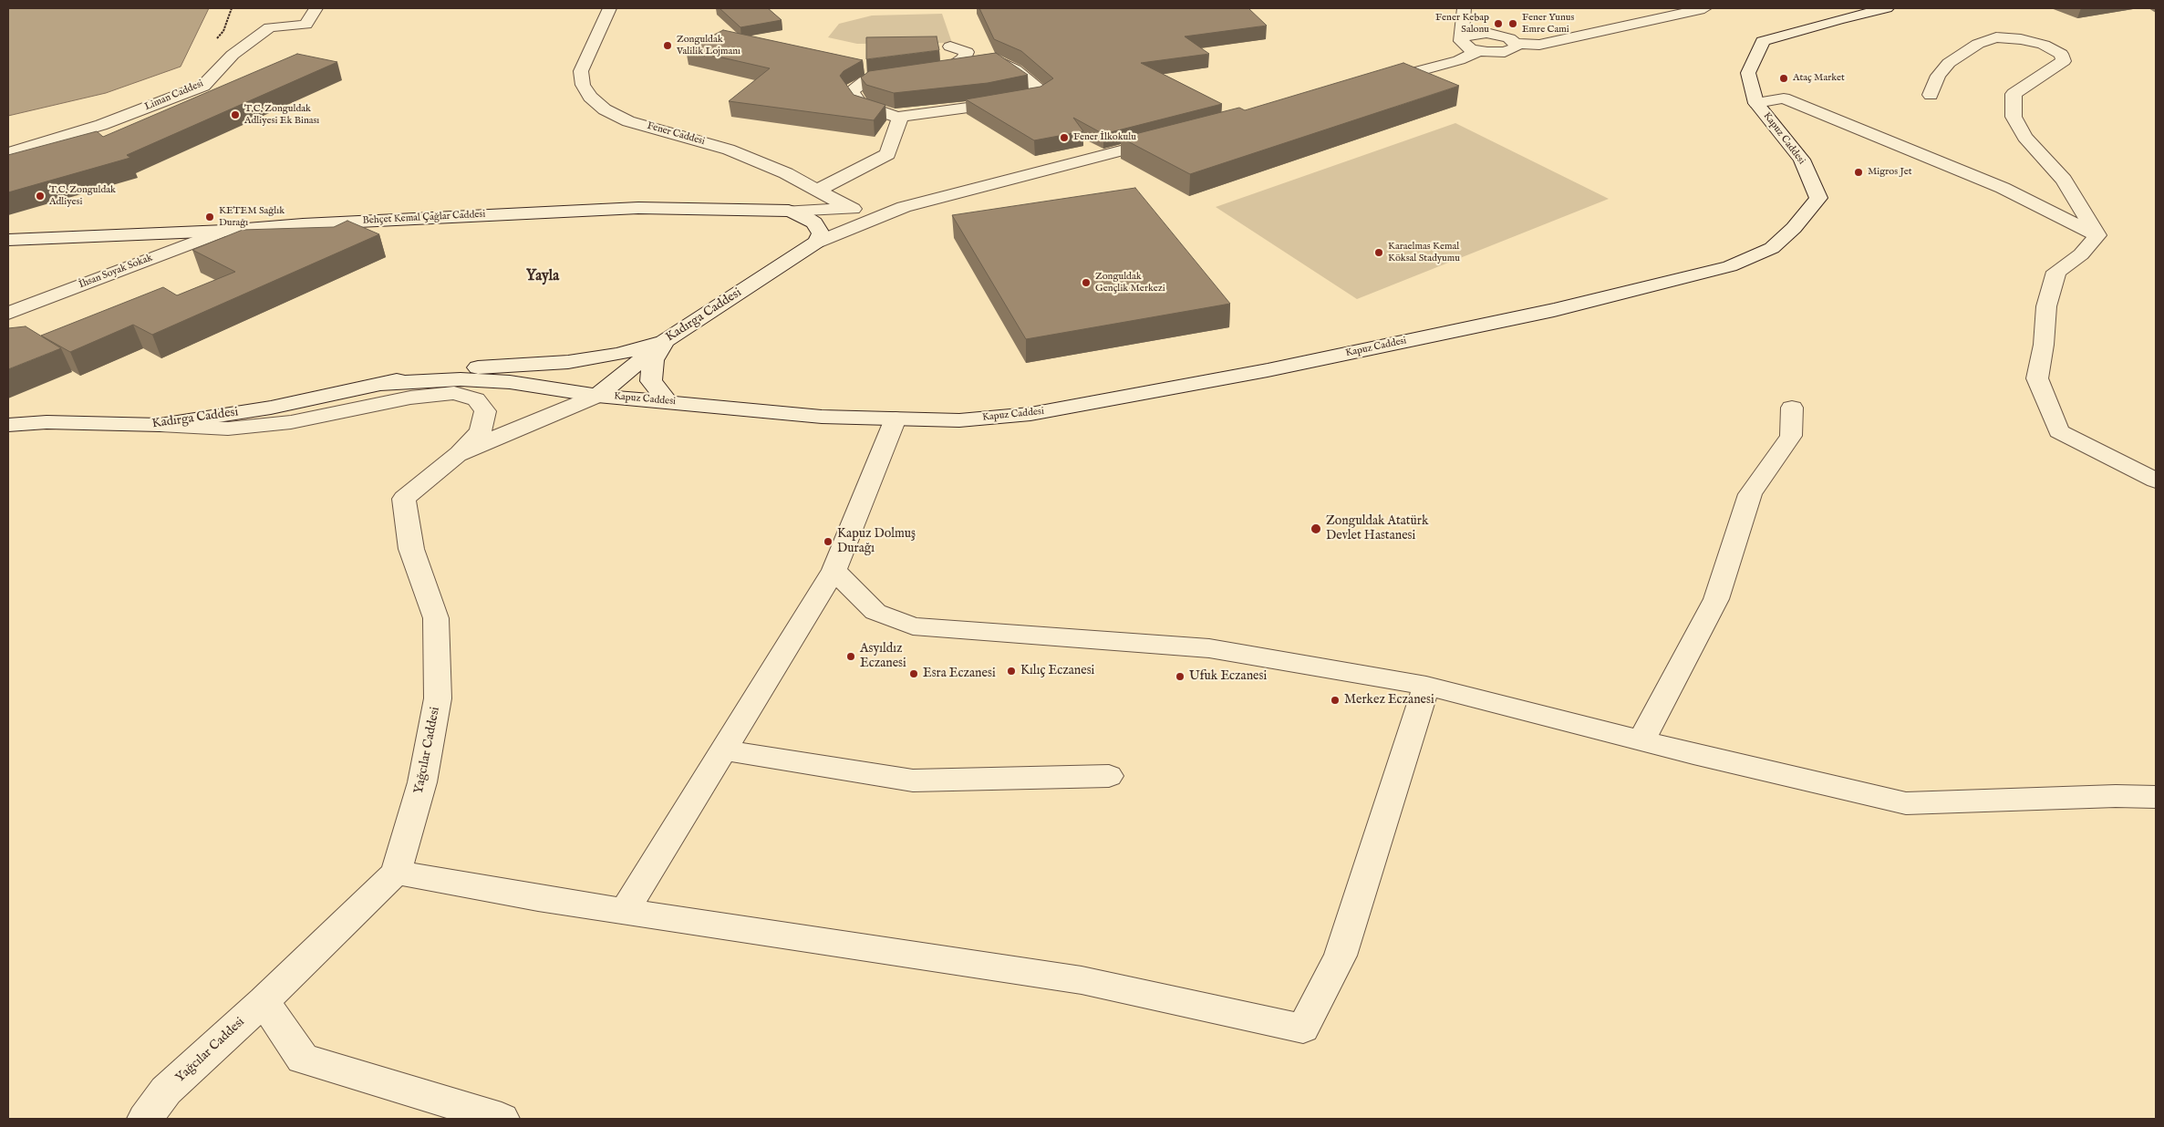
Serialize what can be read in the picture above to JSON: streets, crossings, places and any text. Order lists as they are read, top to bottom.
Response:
{
  "streets": {
    "street": [
      "Liman Caddesi",
      "Fener Caddesi",
      "Kapuz Caddesi",
      "Behçet Kemal Çağlar Caddesi",
      "İhsan Soyak Sokak",
      "Kadırga Caddesi",
      "Yağcılar Caddesi"
    ]
  },
  "crossings": [
    ["Kapuz Caddesi", "Kadırga Caddesi"],
    ["Kapuz Caddesi", "Yağcılar Caddesi"],
    ["Behçet Kemal Çağlar Caddesi", "İhsan Soyak Sokak"],
    ["Behçet Kemal Çağlar Caddesi", "Kadırga Caddesi"],
    ["Kadırga Caddesi", "Yağcılar Caddesi"]
  ],
  "districts": ["Yayla"],
  "places": [
    "Fener Kebap Salonu",
    "Fener Yunus Emre Cami",
    "Zonguldak Valilik Lojmanı",
    "Ataç Market",
    "T.C. Zonguldak Adliyesi Ek Binası",
    "Fener İlkokulu",
    "Migros Jet",
    "T.C. Zonguldak Adliyesi",
    "KETEM Sağlık Durağı",
    "Karaelmas Kemal Köksal Stadyumu",
    "Zonguldak Gençlik Merkezi",
    "Zonguldak Atatürk Devlet Hastanesi",
    "Kapuz Dolmuş Durağı",
    "Asyıldız Eczanesi",
    "Kılıç Eczanesi",
    "Esra Eczanesi",
    "Ufuk Eczanesi",
    "Merkez Eczanesi"
  ]
}
